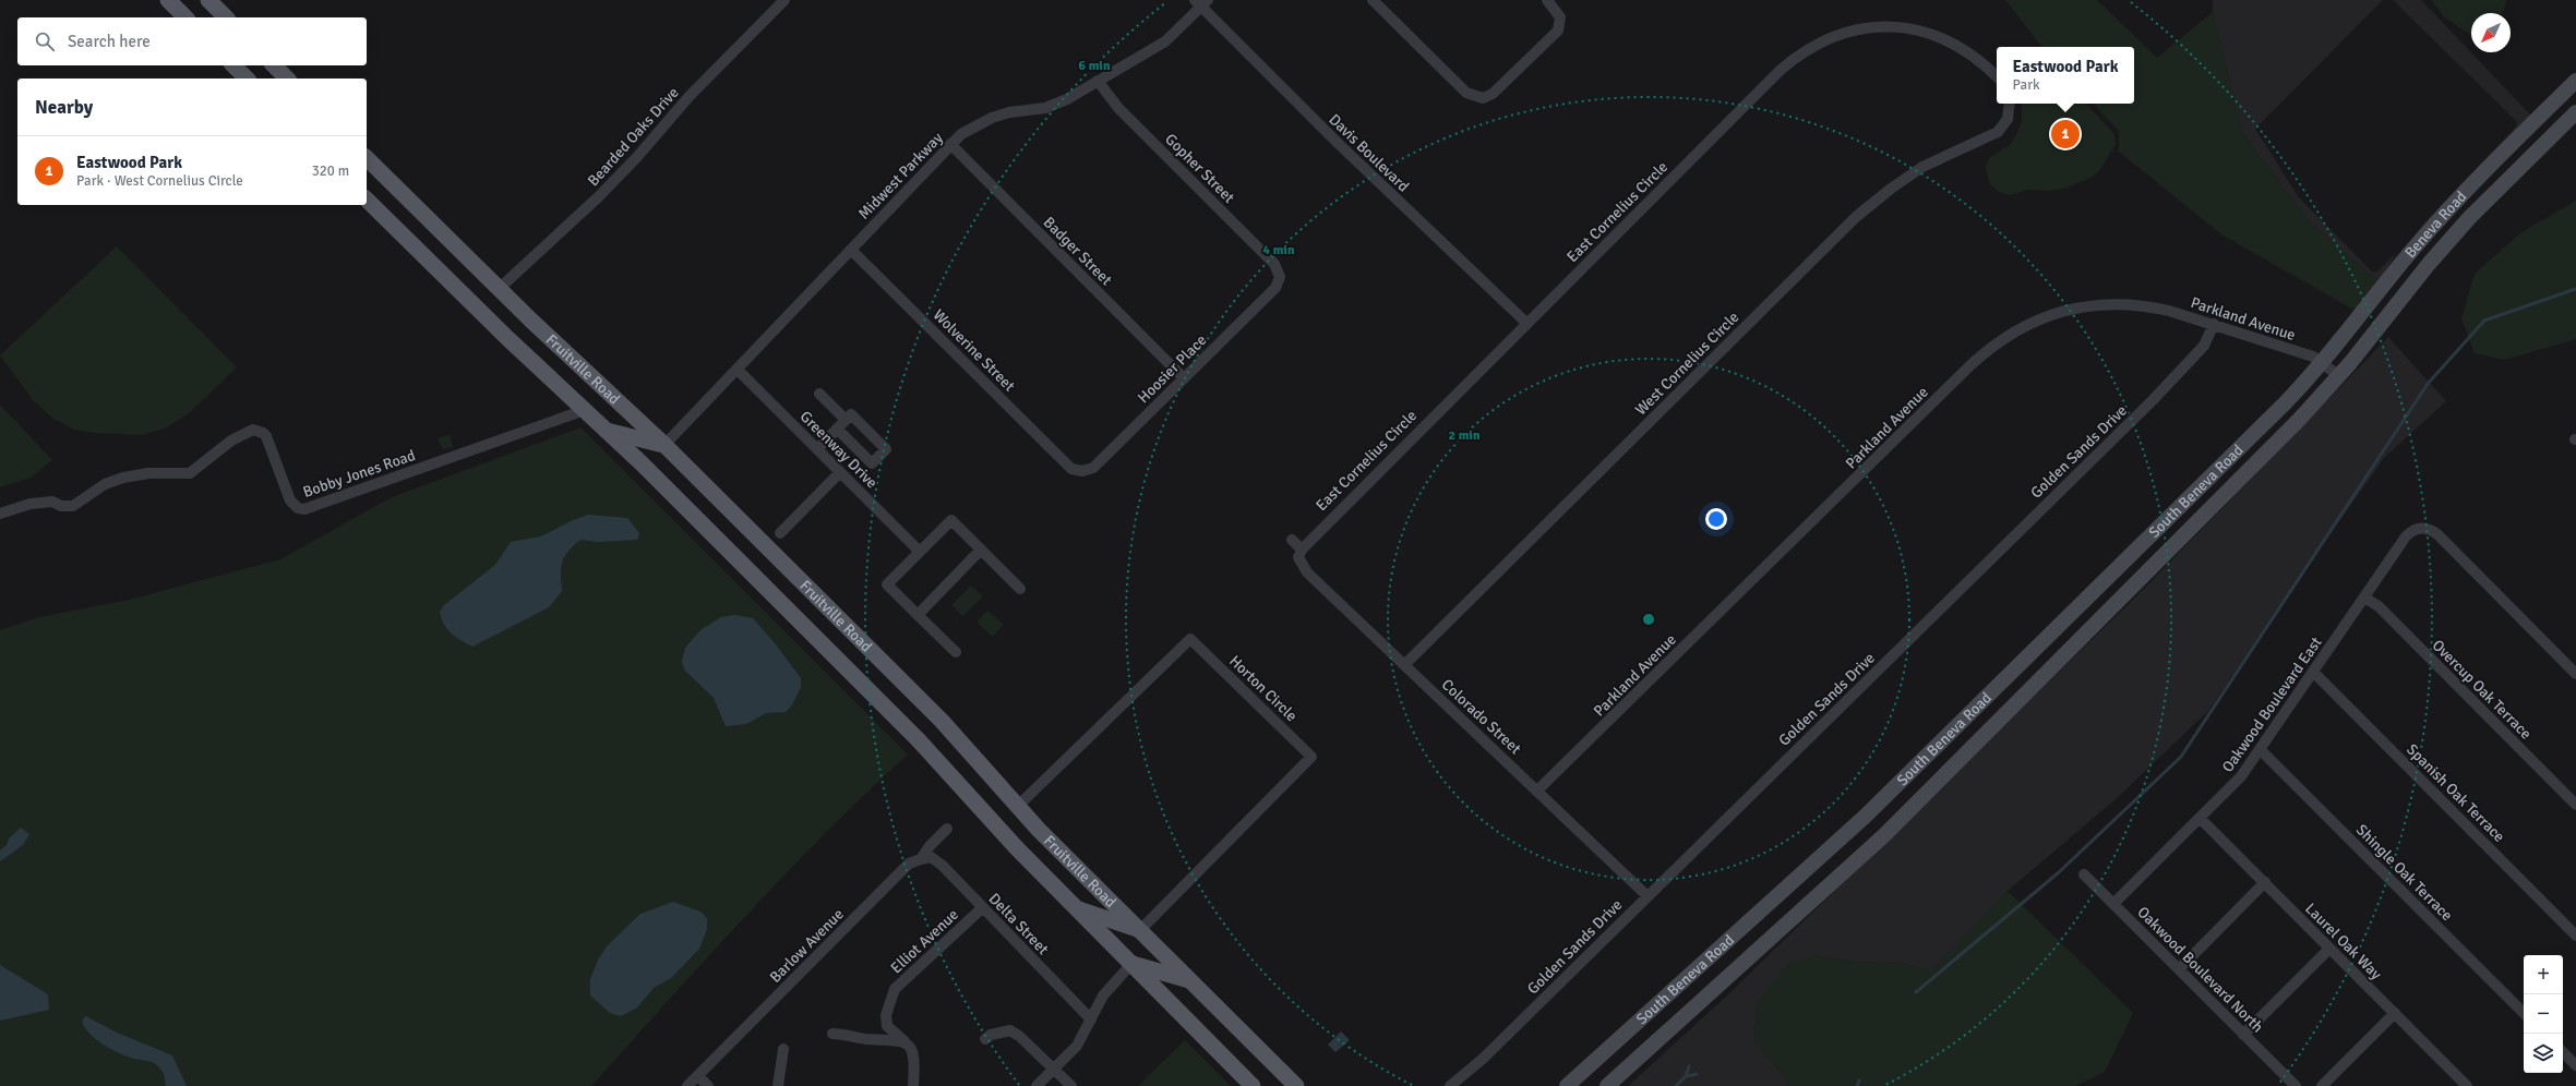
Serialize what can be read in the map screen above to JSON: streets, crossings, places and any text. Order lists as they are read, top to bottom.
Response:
{
  "streets": {
    "main road": ["Beneva Road", "Fruitville Road", "South Beneva Road"],
    "street": [
      "Bearded Oaks Drive",
      "Davis Boulevard",
      "Gopher Street",
      "Midwest Parkway",
      "East Cornelius Circle",
      "Badger Street",
      "Parkland Avenue",
      "Wolverine Street",
      "West Cornelius Circle",
      "Hoosier Place",
      "Greenway Drive",
      "Golden Sands Drive",
      "Bobby Jones Road",
      "Horton Circle",
      "Overcup Oak Terrace",
      "Oakwood Boulevard East",
      "Colorado Street",
      "Spanish Oak Terrace",
      "Shingle Oak Terrace",
      "Delta Street",
      "Elliot Avenue",
      "Laurel Oak Way",
      "Barlow Avenue",
      "Oakwood Boulevard North"
    ]
  },
  "crossings": [
    ["Bearded Oaks Drive", "Fruitville Road"],
    ["Davis Boulevard", "Midwest Parkway"],
    ["Davis Boulevard", "East Cornelius Circle"],
    ["Gopher Street", "Midwest Parkway"],
    ["Gopher Street", "Hoosier Place"],
    ["Midwest Parkway", "Badger Street"],
    ["Midwest Parkway", "Wolverine Street"],
    ["Midwest Parkway", "Fruitville Road"],
    ["Midwest Parkway", "Greenway Drive"],
    ["East Cornelius Circle", "Colorado Street"],
    ["Beneva Road", "Parkland Avenue"],
    ["Beneva Road", "South Beneva Road"],
    ["Badger Street", "Hoosier Place"],
    ["Parkland Avenue", "Golden Sands Drive"],
    ["Parkland Avenue", "Colorado Street"],
    ["Wolverine Street", "Hoosier Place"],
    ["West Cornelius Circle", "Colorado Street"],
    ["Fruitville Road", "Bobby Jones Road"],
    ["Fruitville Road", "Horton Circle"],
    ["Golden Sands Drive", "Colorado Street"],
    ["Overcup Oak Terrace", "Oakwood Boulevard East"],
    ["Oakwood Boulevard East", "Spanish Oak Terrace"],
    ["Oakwood Boulevard East", "Shingle Oak Terrace"],
    ["Oakwood Boulevard East", "Laurel Oak Way"],
    ["Oakwood Boulevard East", "Oakwood Boulevard North"],
    ["Delta Street", "Elliot Avenue"],
    ["Delta Street", "Barlow Avenue"]
  ],
  "north": "bottom left",
  "page": {
    "search": "Search here",
    "popup": ["Eastwood Park", "Park"],
    "heading": "Nearby",
    "pins": "1",
    "list": [
      {
        "mark": "1",
        "name": "Eastwood Park",
        "note": "Park · West Cornelius Circle",
        "value": "320 m"
      }
    ],
    "map_buttons": ["+", "−"]
  },
  "rings": ["6 min", "4 min", "2 min"]
}
